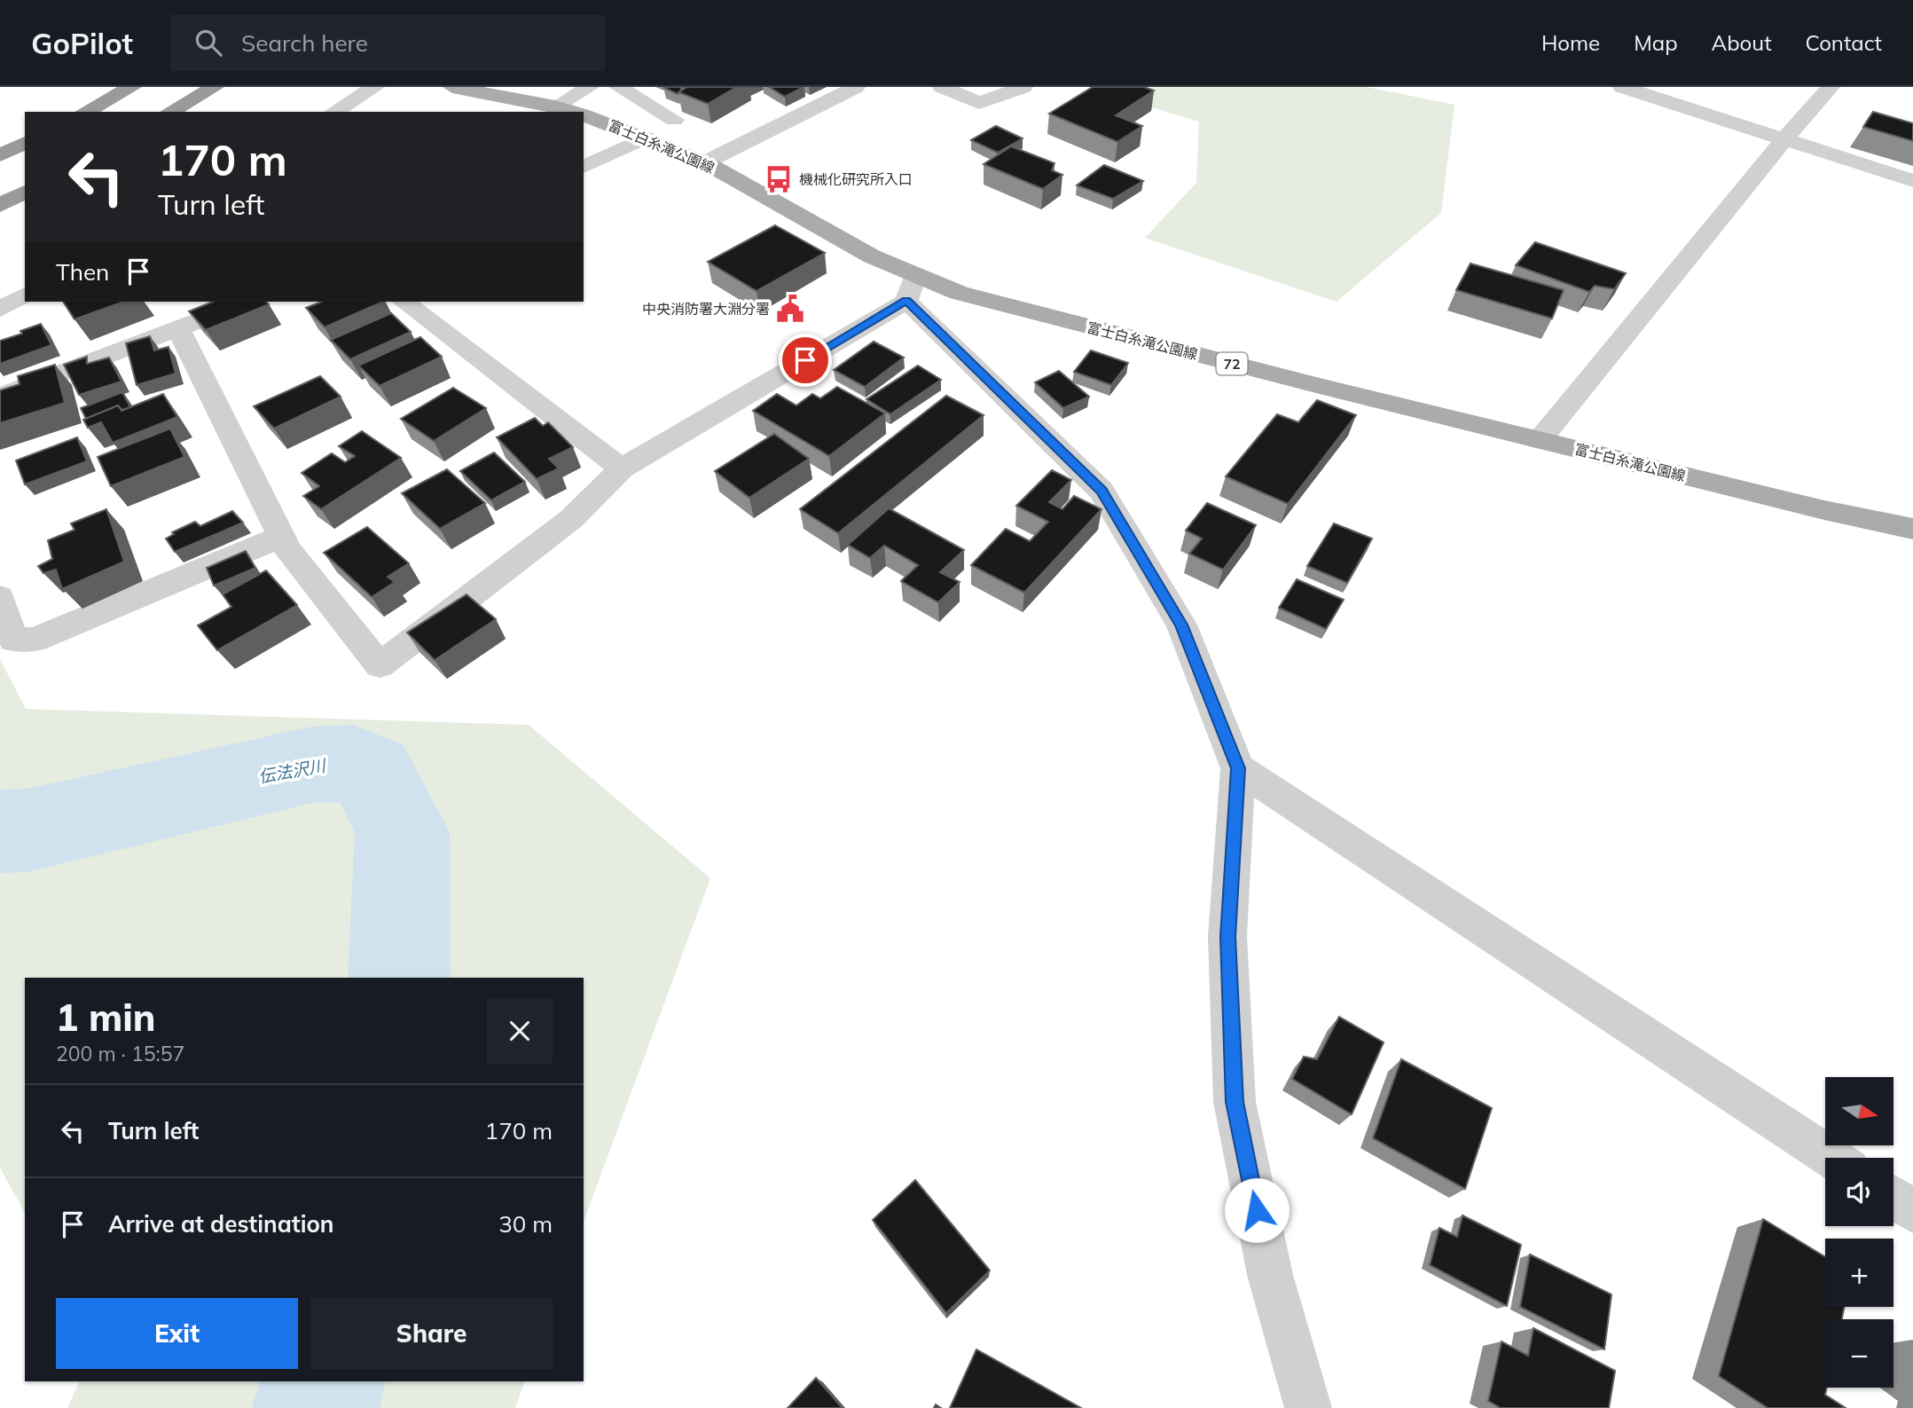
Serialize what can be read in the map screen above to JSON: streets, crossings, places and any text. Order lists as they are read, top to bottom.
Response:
{
  "streets": {
    "main road": ["富士白糸滝公園線", "72"]
  },
  "water": ["伝法沢川"],
  "places": {
    "bus stop": ["機械化研究所入口"],
    "public building": ["中央消防署大淵分署"]
  },
  "north": "right",
  "page": {
    "header": "GoPilot",
    "search": "Search here",
    "nav": [
      "Home",
      "Map",
      "About",
      "Contact"
    ],
    "turn": ["170 m", "Turn left"],
    "then": "Then",
    "heading": ["1 min", "200 m · 15:57"],
    "map_buttons": ["+", "−"],
    "list": [
      {
        "name": "Turn left",
        "value": "170 m"
      },
      {
        "name": "Arrive at destination",
        "value": "30 m"
      }
    ],
    "buttons": ["Exit", "Share"]
  }
}
